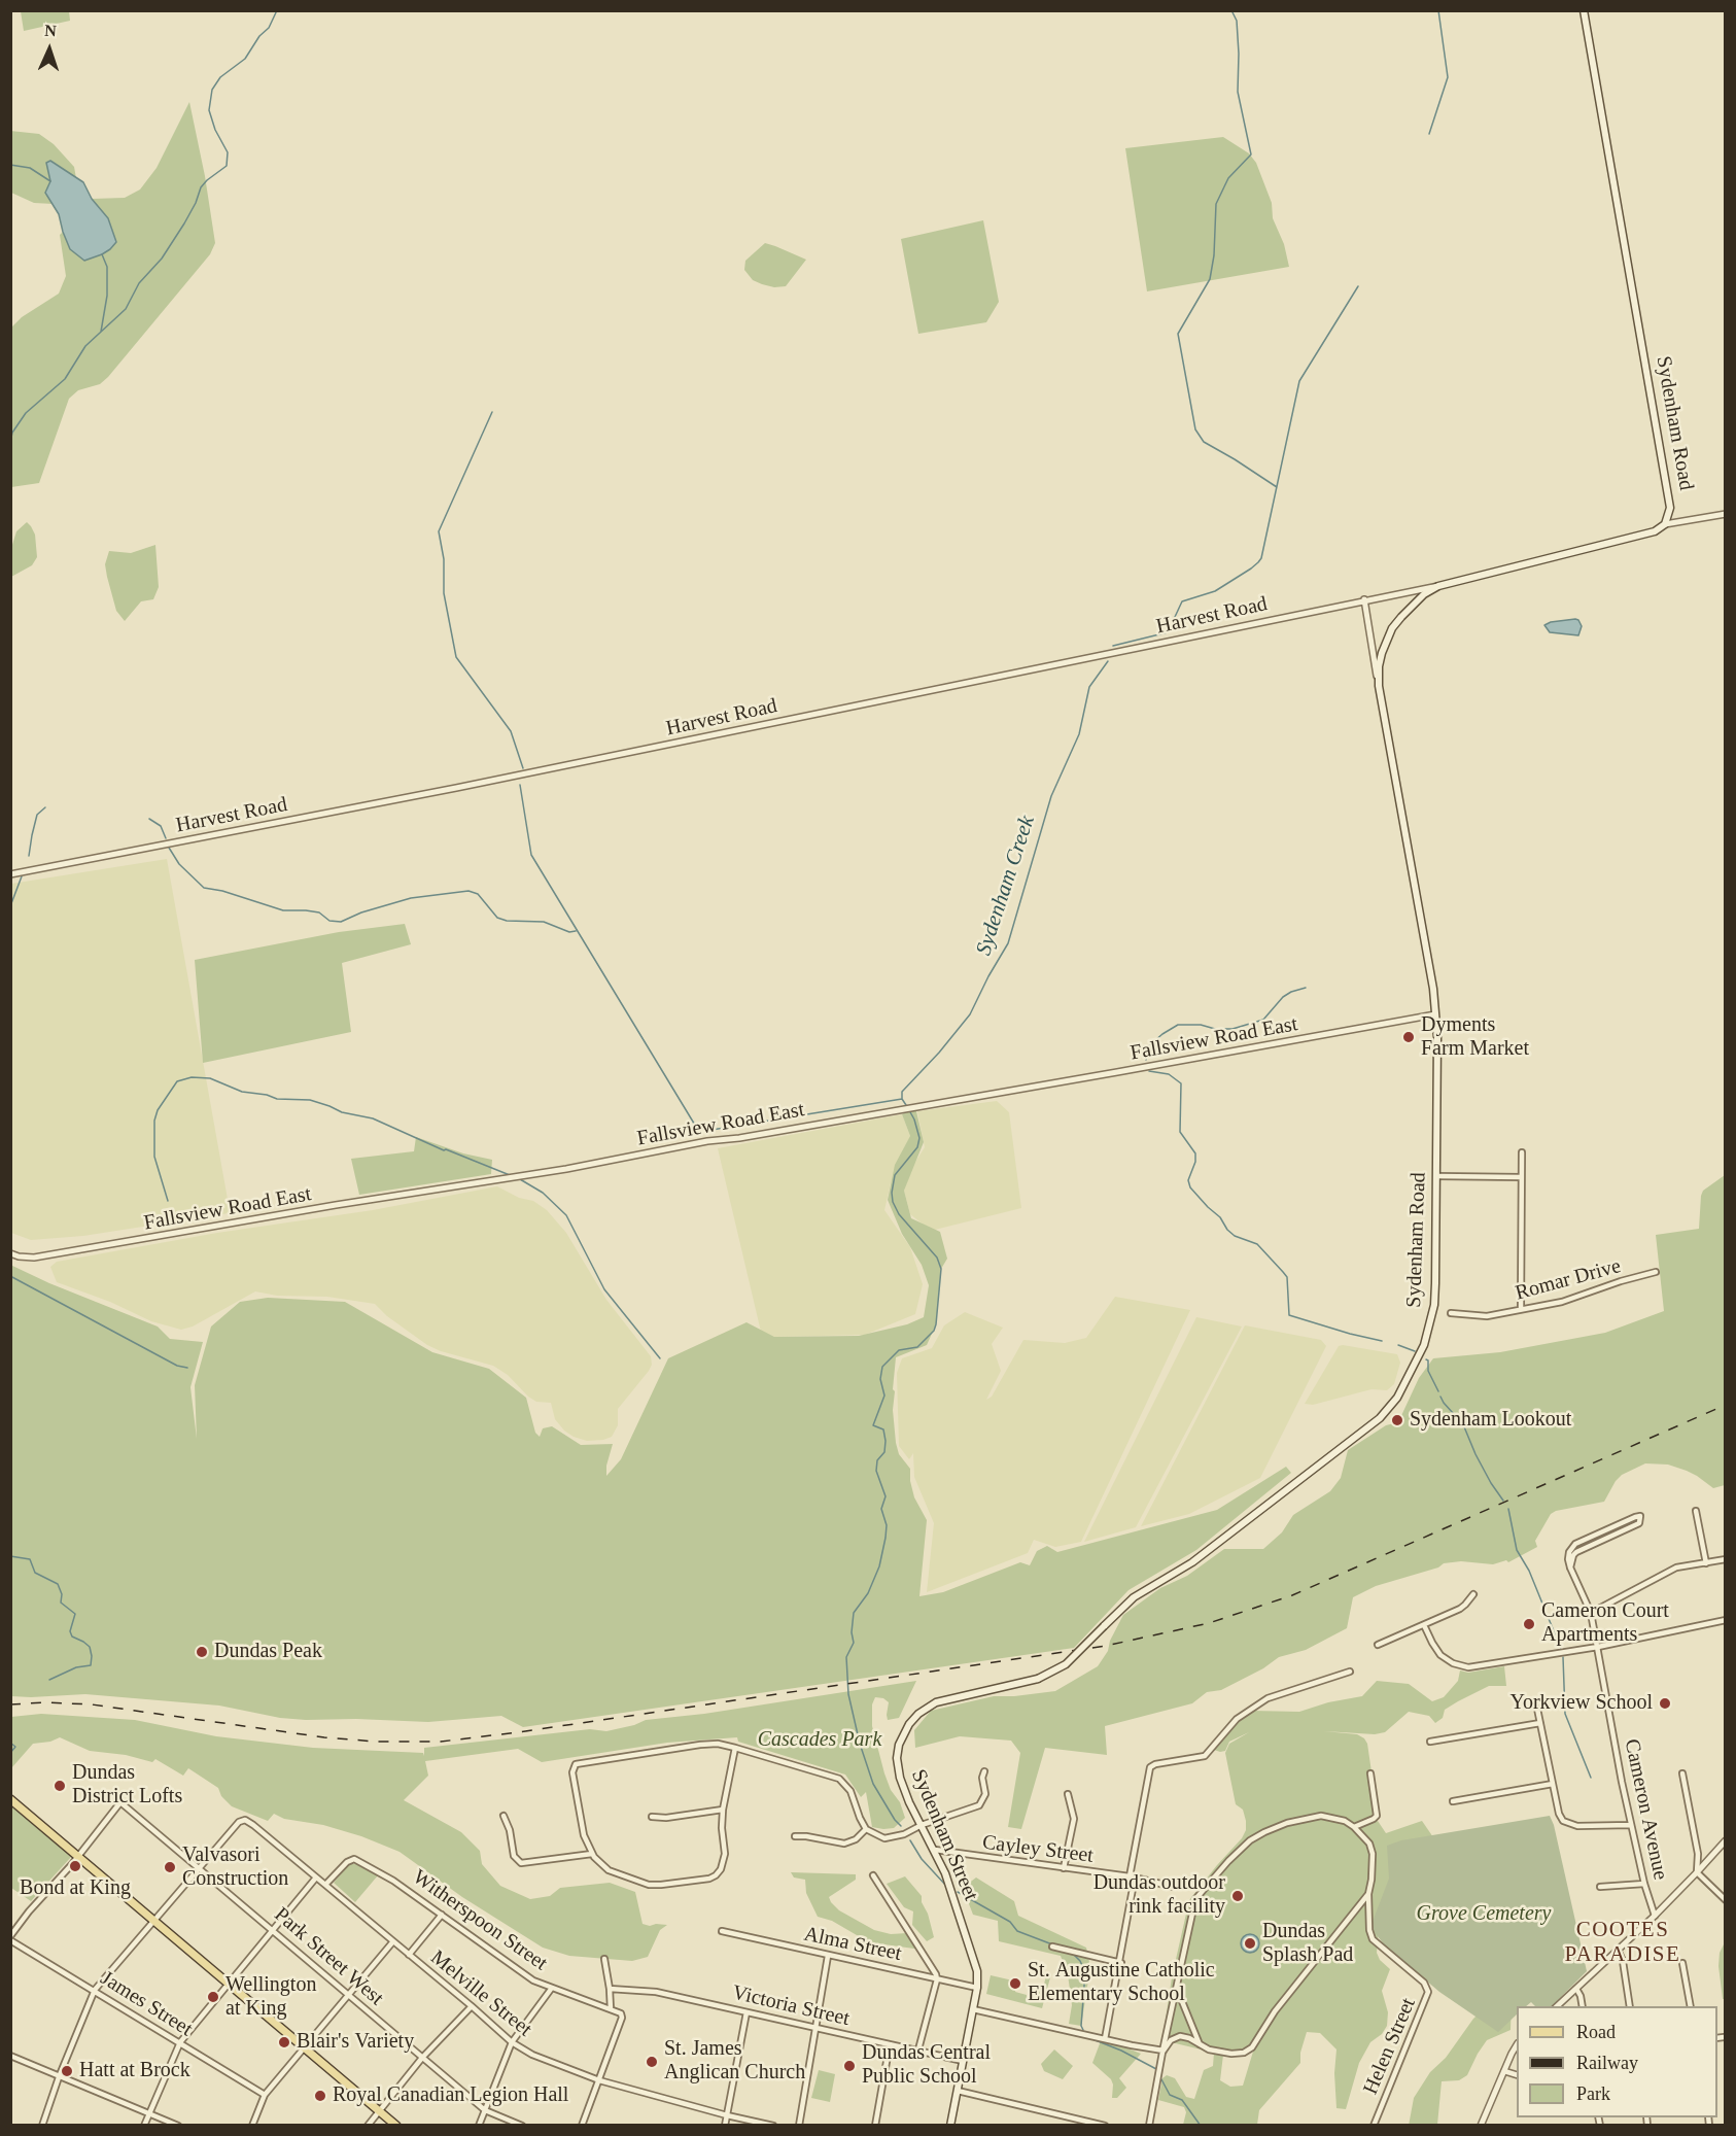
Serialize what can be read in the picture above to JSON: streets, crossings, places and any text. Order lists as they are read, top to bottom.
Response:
{
  "streets": {
    "main road": ["Sydenham Road", "Sydenham Street"],
    "street": [
      "Harvest Road",
      "Fallsview Road East",
      "Romar Drive",
      "Cameron Avenue",
      "Cayley Street",
      "Witherspoon Street",
      "Alma Street",
      "Park Street West",
      "Melville Street",
      "James Street",
      "Victoria Street",
      "Helen Street"
    ]
  },
  "crossings": [
    ["Sydenham Road", "Harvest Road"],
    ["Sydenham Road", "Fallsview Road East"],
    ["Sydenham Road", "Sydenham Street"],
    ["Sydenham Street", "Cayley Street"],
    ["Sydenham Street", "Alma Street"],
    ["Sydenham Street", "Victoria Street"],
    ["Witherspoon Street", "Melville Street"],
    ["Park Street West", "Melville Street"]
  ],
  "districts": ["COOTES PARADISE"],
  "water": ["Sydenham Creek"],
  "parks": ["Cascades Park", "Grove Cemetery"],
  "places": [
    "Dyments Farm Market",
    "Sydenham Lookout",
    "Cameron Court Apartments",
    "Dundas Peak",
    "Yorkview School",
    "Dundas District Lofts",
    "Bond at King",
    "Valvasori Construction",
    "Dundas outdoor rink facility",
    "Dundas Splash Pad",
    "St. Augustine Catholic Elementary School",
    "Wellington at King",
    "Blair's Variety",
    "St. James Anglican Church",
    "Dundas Central Public School",
    "Hatt at Brock",
    "Royal Canadian Legion Hall"
  ],
  "legend": ["Road", "Railway", "Park"],
  "north": "top"
}
